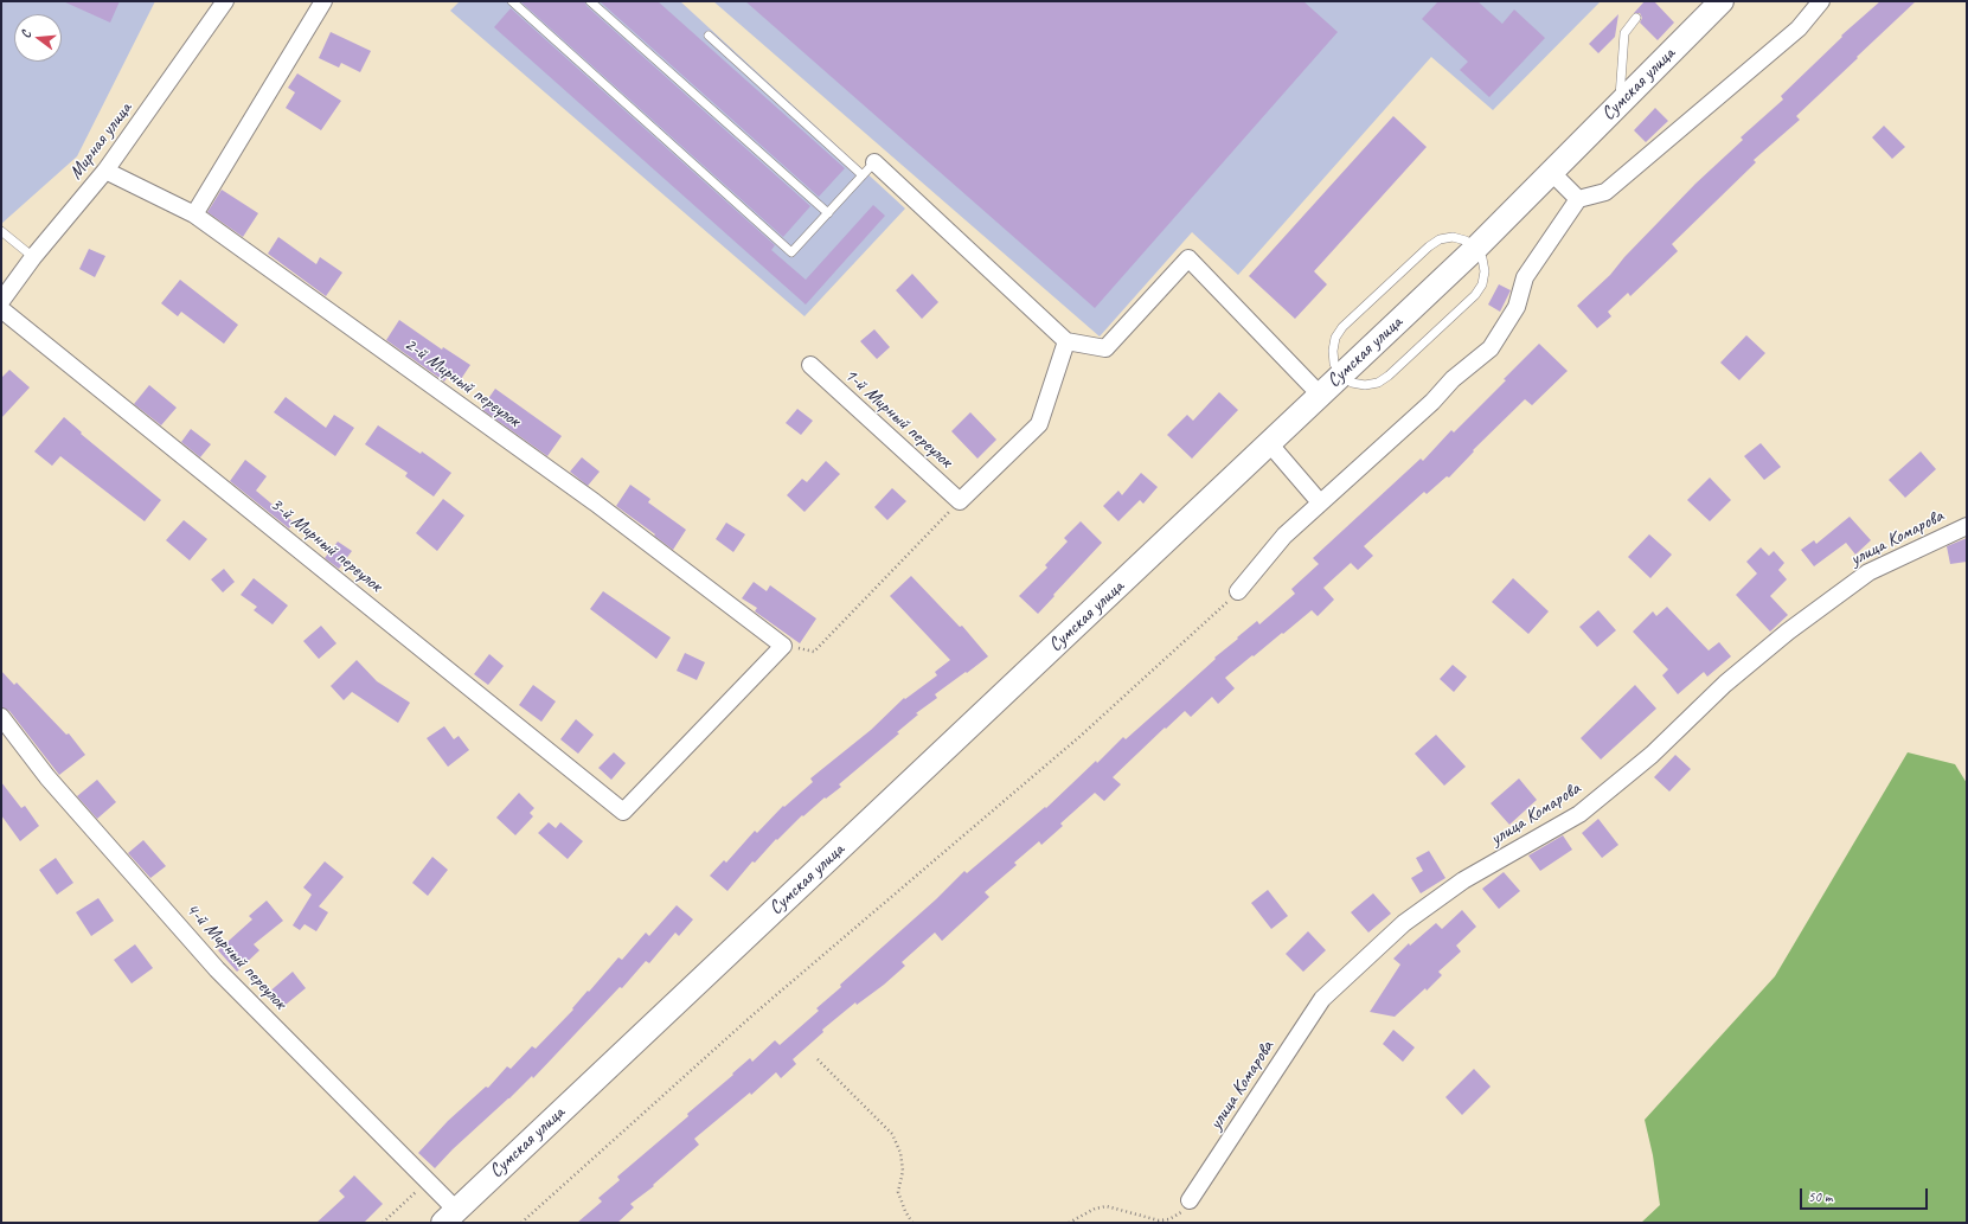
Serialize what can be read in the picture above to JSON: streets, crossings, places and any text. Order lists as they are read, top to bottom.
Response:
{
  "streets": {
    "main road": ["Сумская улица"],
    "street": [
      "Мирная улица",
      "2-й Мирный переулок",
      "1-й Мирный переулок",
      "улица Комарова",
      "3-й Мирный переулок",
      "4-й Мирный переулок"
    ]
  },
  "crossings": [
    ["Сумская улица", "4-й Мирный переулок"],
    ["Мирная улица", "2-й Мирный переулок"],
    ["2-й Мирный переулок", "3-й Мирный переулок"]
  ],
  "scale_bar": "50 m",
  "north": "left"
}
